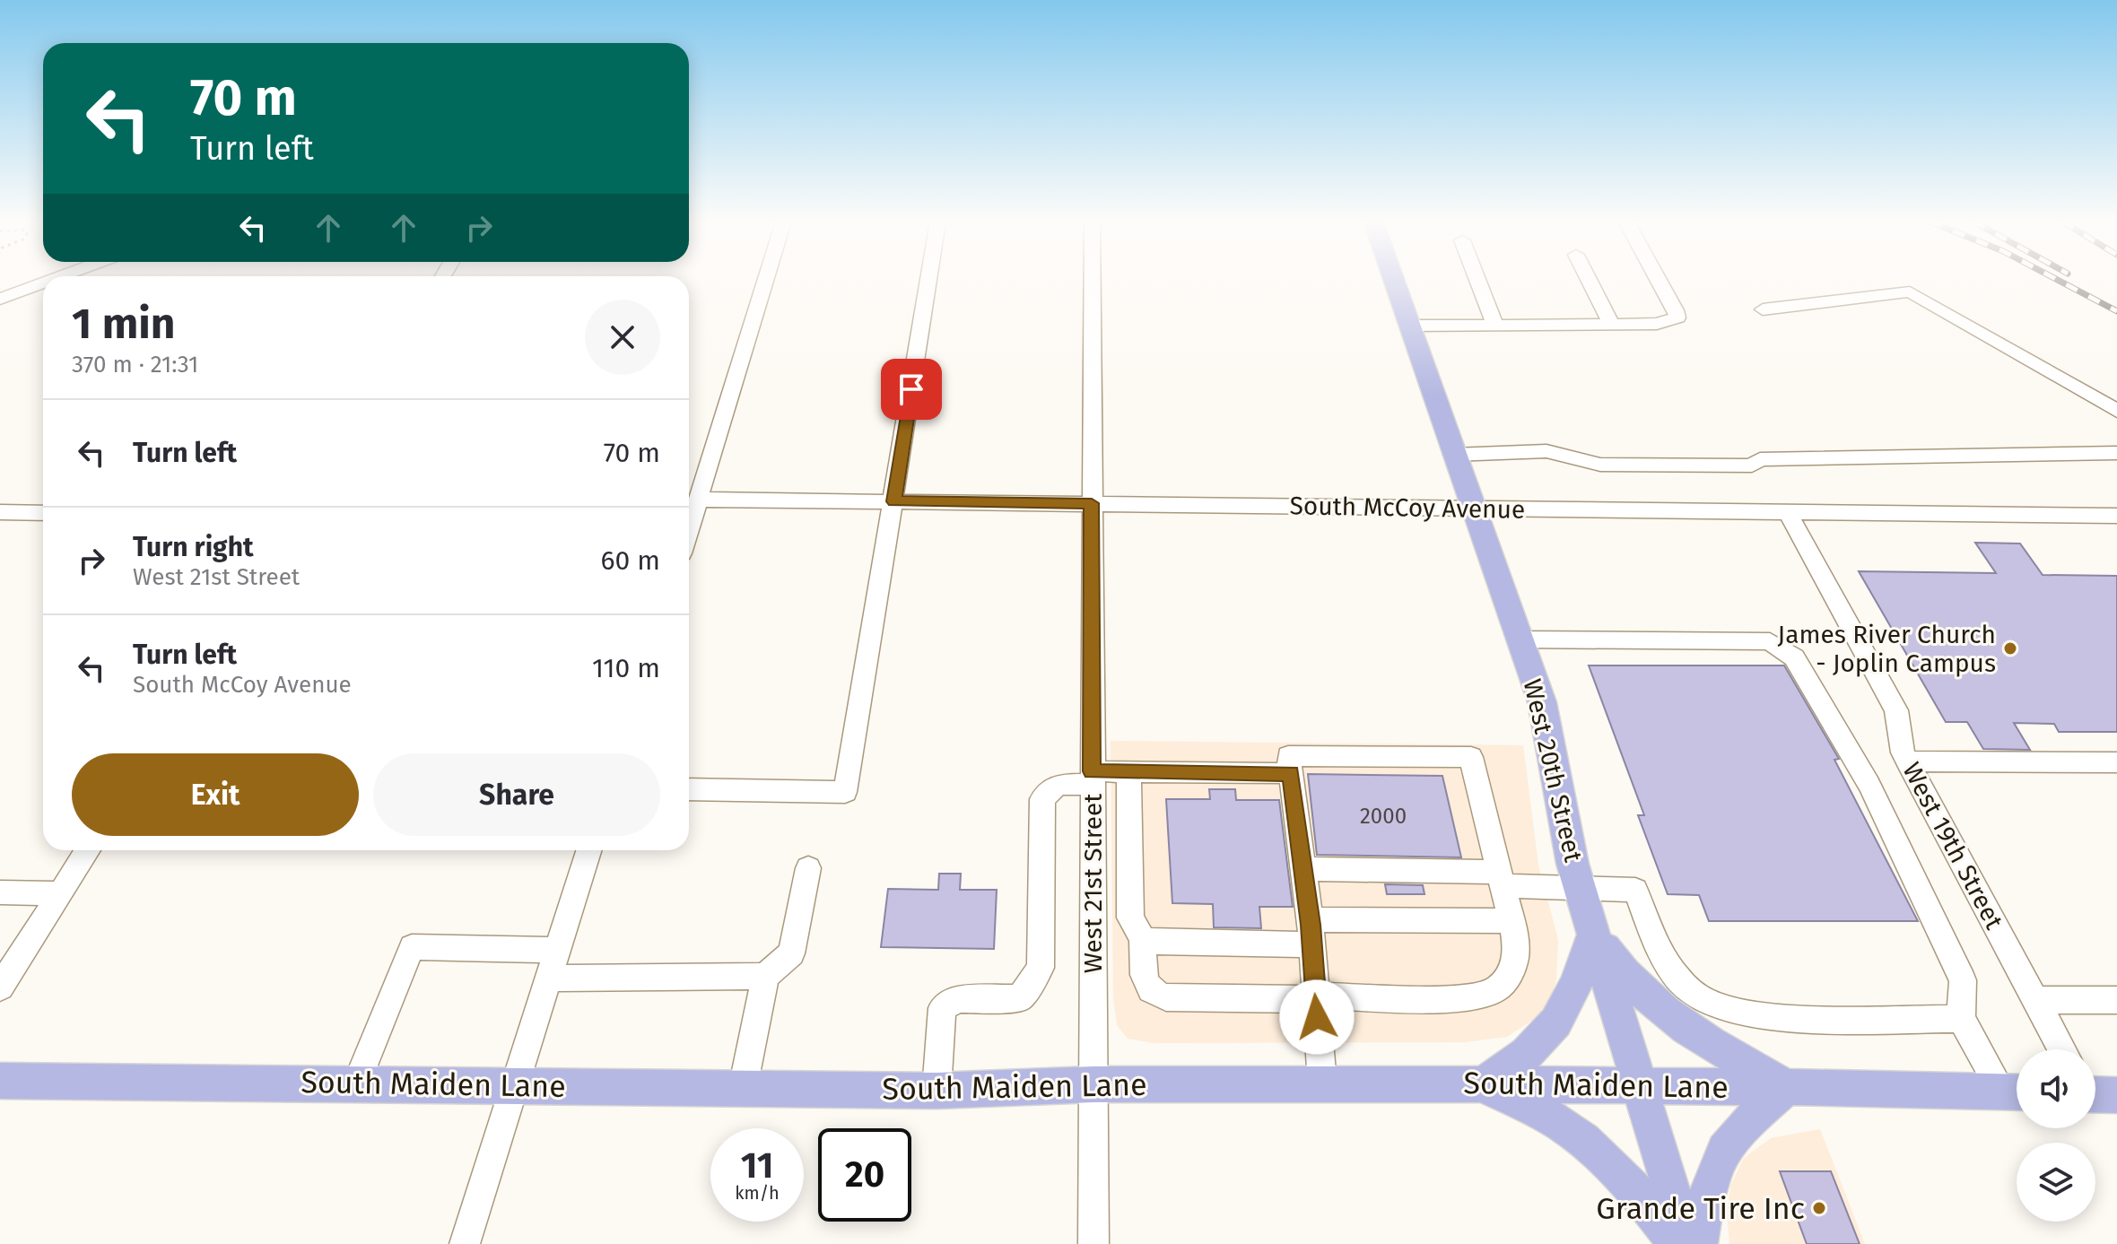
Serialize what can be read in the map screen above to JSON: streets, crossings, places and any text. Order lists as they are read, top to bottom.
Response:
{
  "streets": {
    "main road": ["West 20th Street", "South Maiden Lane"],
    "street": ["South McCoy Avenue", "West 19th Street", "West 21st Street"]
  },
  "crossings": [
    ["South McCoy Avenue", "West 20th Street"],
    ["South McCoy Avenue", "West 19th Street"],
    ["South McCoy Avenue", "West 21st Street"],
    ["West 20th Street", "South Maiden Lane"],
    ["West 21st Street", "South Maiden Lane"]
  ],
  "places": ["James River Church - Joplin Campus", "Grande Tire Inc"],
  "house_numbers": ["2000"],
  "page": {
    "turn": ["70 m", "Turn left"],
    "heading": ["1 min", "370 m · 21:31"],
    "list": [
      {
        "name": "Turn left",
        "value": "70 m"
      },
      {
        "name": "Turn right",
        "note": "West 21st Street",
        "value": "60 m"
      },
      {
        "name": "Turn left",
        "note": "South McCoy Avenue",
        "value": "110 m"
      }
    ],
    "buttons": ["Exit", "Share"],
    "speed": "11 km/h",
    "limit": "20"
  }
}
